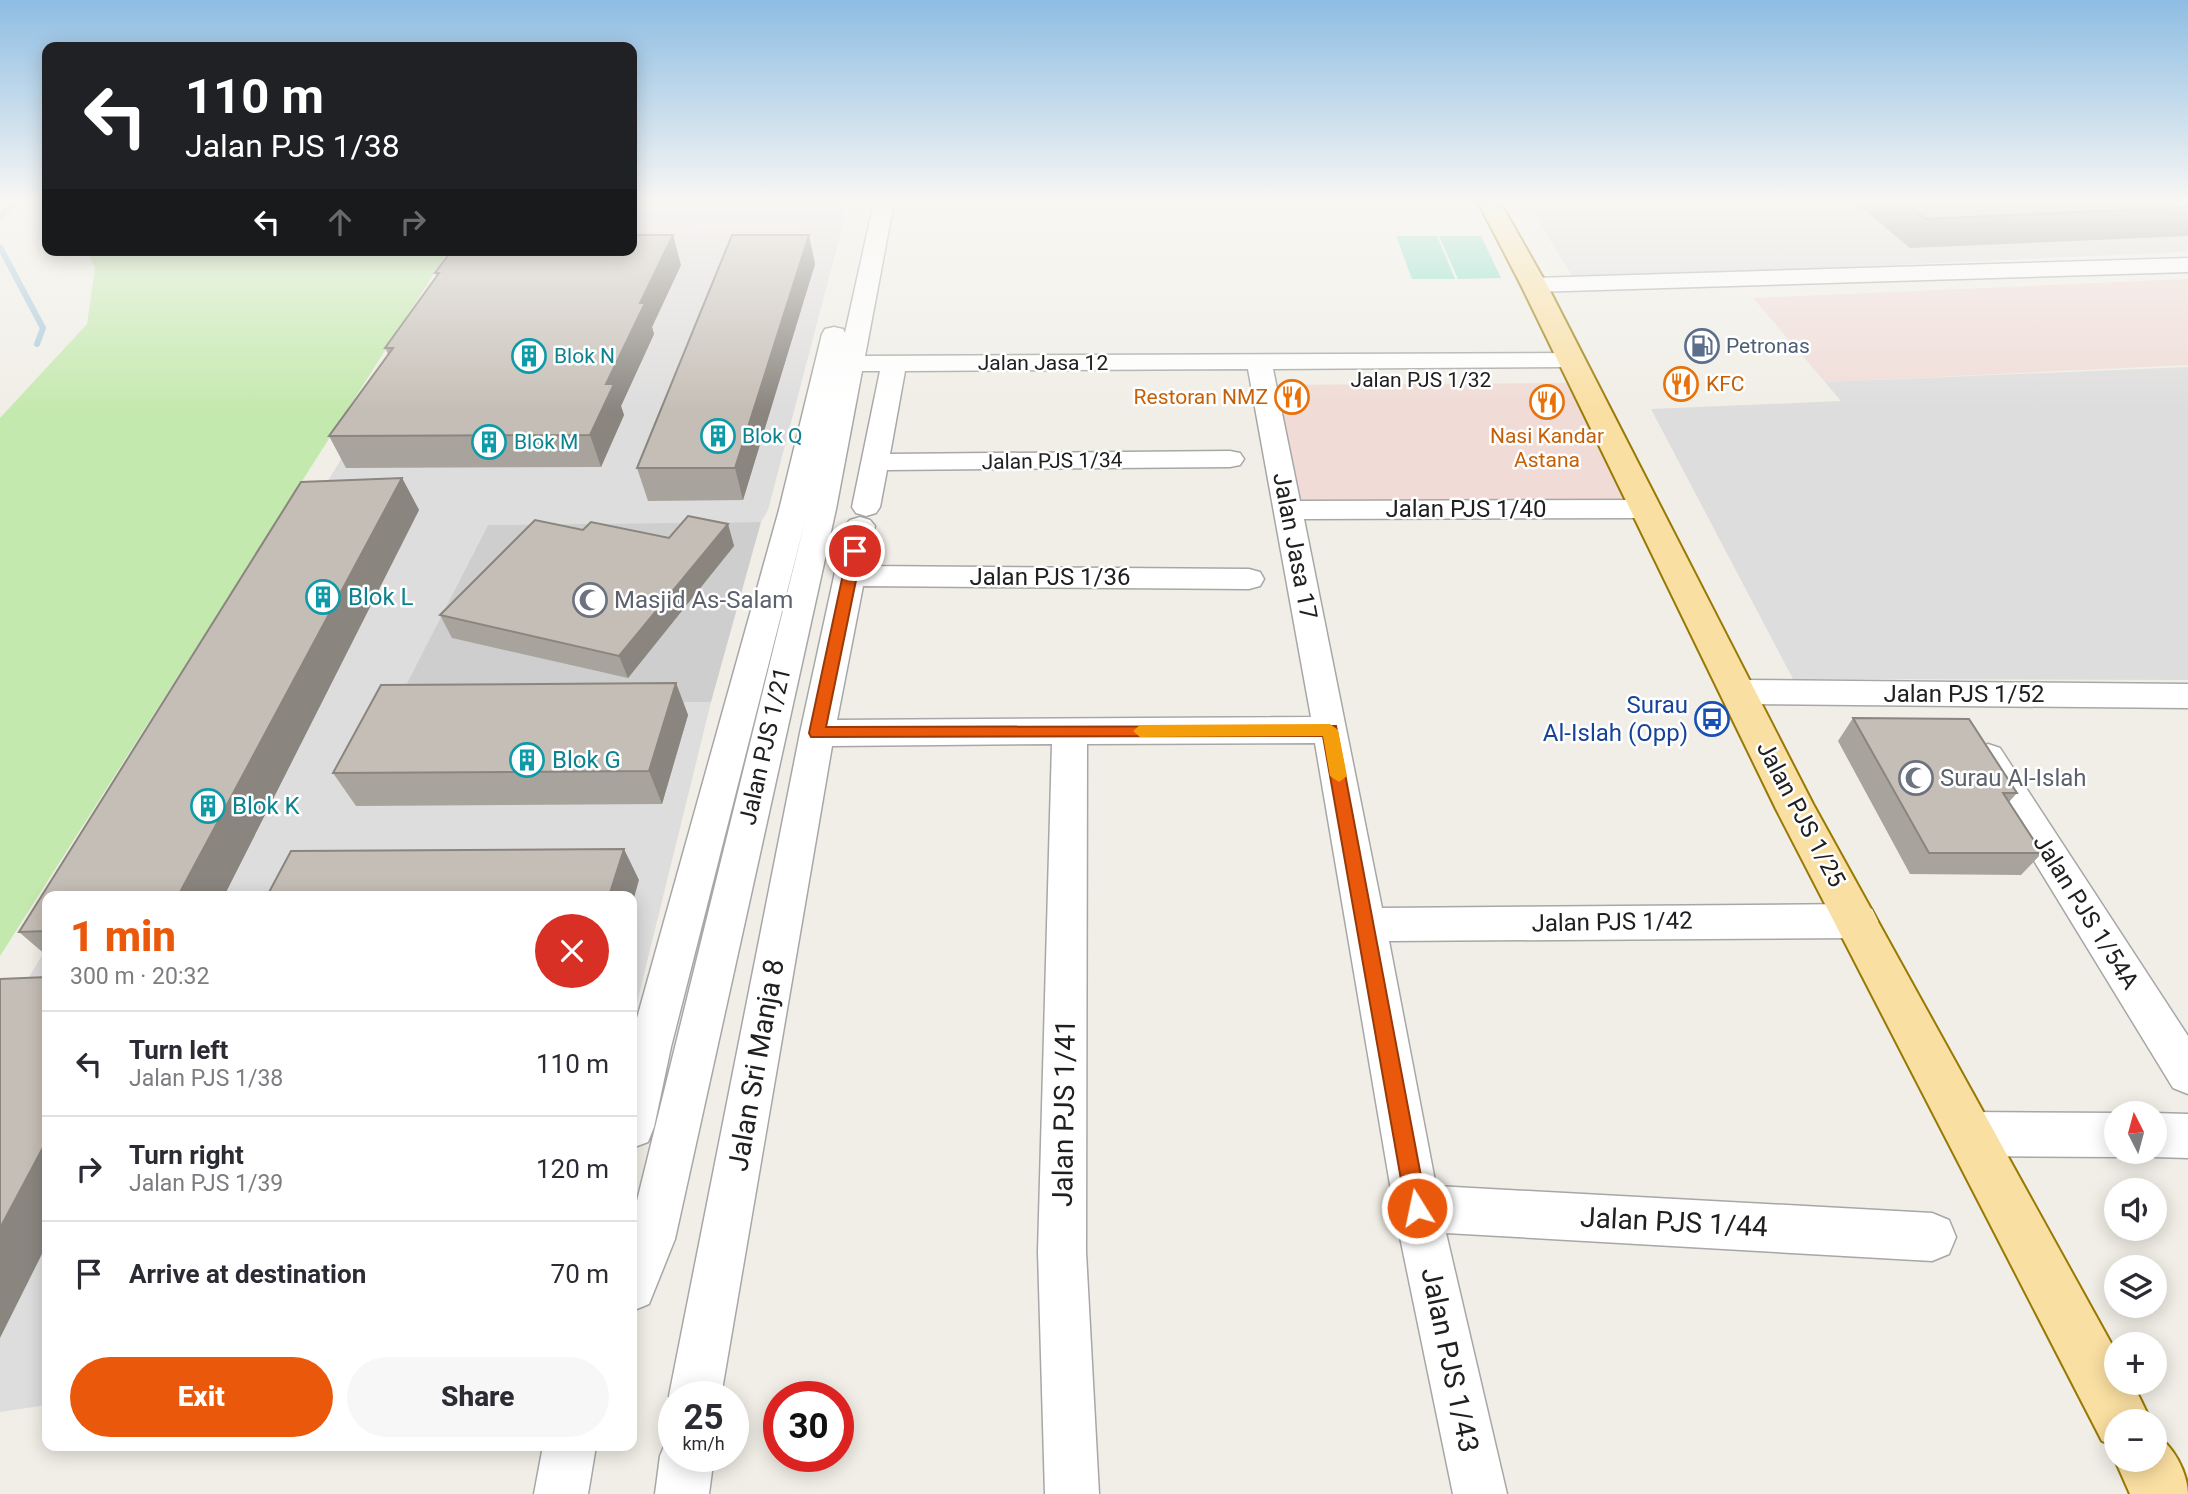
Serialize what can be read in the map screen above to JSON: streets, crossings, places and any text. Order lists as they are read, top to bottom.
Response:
{
  "streets": {
    "main road": ["Jalan PJS 1/25"],
    "street": [
      "Jalan Jasa 12",
      "Jalan PJS 1/32",
      "Jalan PJS 1/34",
      "Jalan PJS 1/40",
      "Jalan Jasa 17",
      "Jalan PJS 1/36",
      "Jalan PJS 1/52",
      "Jalan PJS 1/21",
      "Jalan PJS 1/54A",
      "Jalan PJS 1/42",
      "Jalan Sri Manja 8",
      "Jalan PJS 1/41",
      "Jalan PJS 1/44",
      "Jalan PJS 1/43"
    ]
  },
  "crossings": [
    ["Jalan Jasa 12", "Jalan PJS 1/32"],
    ["Jalan Jasa 12", "Jalan Jasa 17"],
    ["Jalan Jasa 12", "Jalan PJS 1/21"],
    ["Jalan Jasa 12", "Jalan Sri Manja 8"],
    ["Jalan PJS 1/32", "Jalan Jasa 17"],
    ["Jalan PJS 1/32", "Jalan PJS 1/25"],
    ["Jalan PJS 1/34", "Jalan Sri Manja 8"],
    ["Jalan PJS 1/40", "Jalan Jasa 17"],
    ["Jalan PJS 1/40", "Jalan PJS 1/25"],
    ["Jalan Jasa 17", "Jalan PJS 1/43"],
    ["Jalan PJS 1/36", "Jalan Sri Manja 8"],
    ["Jalan PJS 1/52", "Jalan PJS 1/25"],
    ["Jalan PJS 1/25", "Jalan PJS 1/42"],
    ["Jalan PJS 1/42", "Jalan PJS 1/43"],
    ["Jalan PJS 1/44", "Jalan PJS 1/43"]
  ],
  "places": {
    "fuel station": ["Petronas"],
    "building": [
      "Blok N",
      "Blok Q",
      "Blok M",
      "Blok L",
      "Blok G",
      "Blok K"
    ],
    "restaurant": ["KFC", "Restoran NMZ", "Nasi Kandar Astana"],
    "mosque": ["Masjid As-Salam", "Surau Al-Islah"],
    "bus stop": ["Surau Al-Islah (Opp)"]
  },
  "north": "top",
  "page": {
    "turn": ["110 m", "Jalan PJS 1/38"],
    "heading": ["1 min", "300 m · 20:32"],
    "list": [
      {
        "name": "Turn left",
        "note": "Jalan PJS 1/38",
        "value": "110 m"
      },
      {
        "name": "Turn right",
        "note": "Jalan PJS 1/39",
        "value": "120 m"
      },
      {
        "name": "Arrive at destination",
        "value": "70 m"
      }
    ],
    "map_buttons": ["+", "−"],
    "buttons": ["Exit", "Share"],
    "speed": "25 km/h",
    "limit": "30"
  }
}
